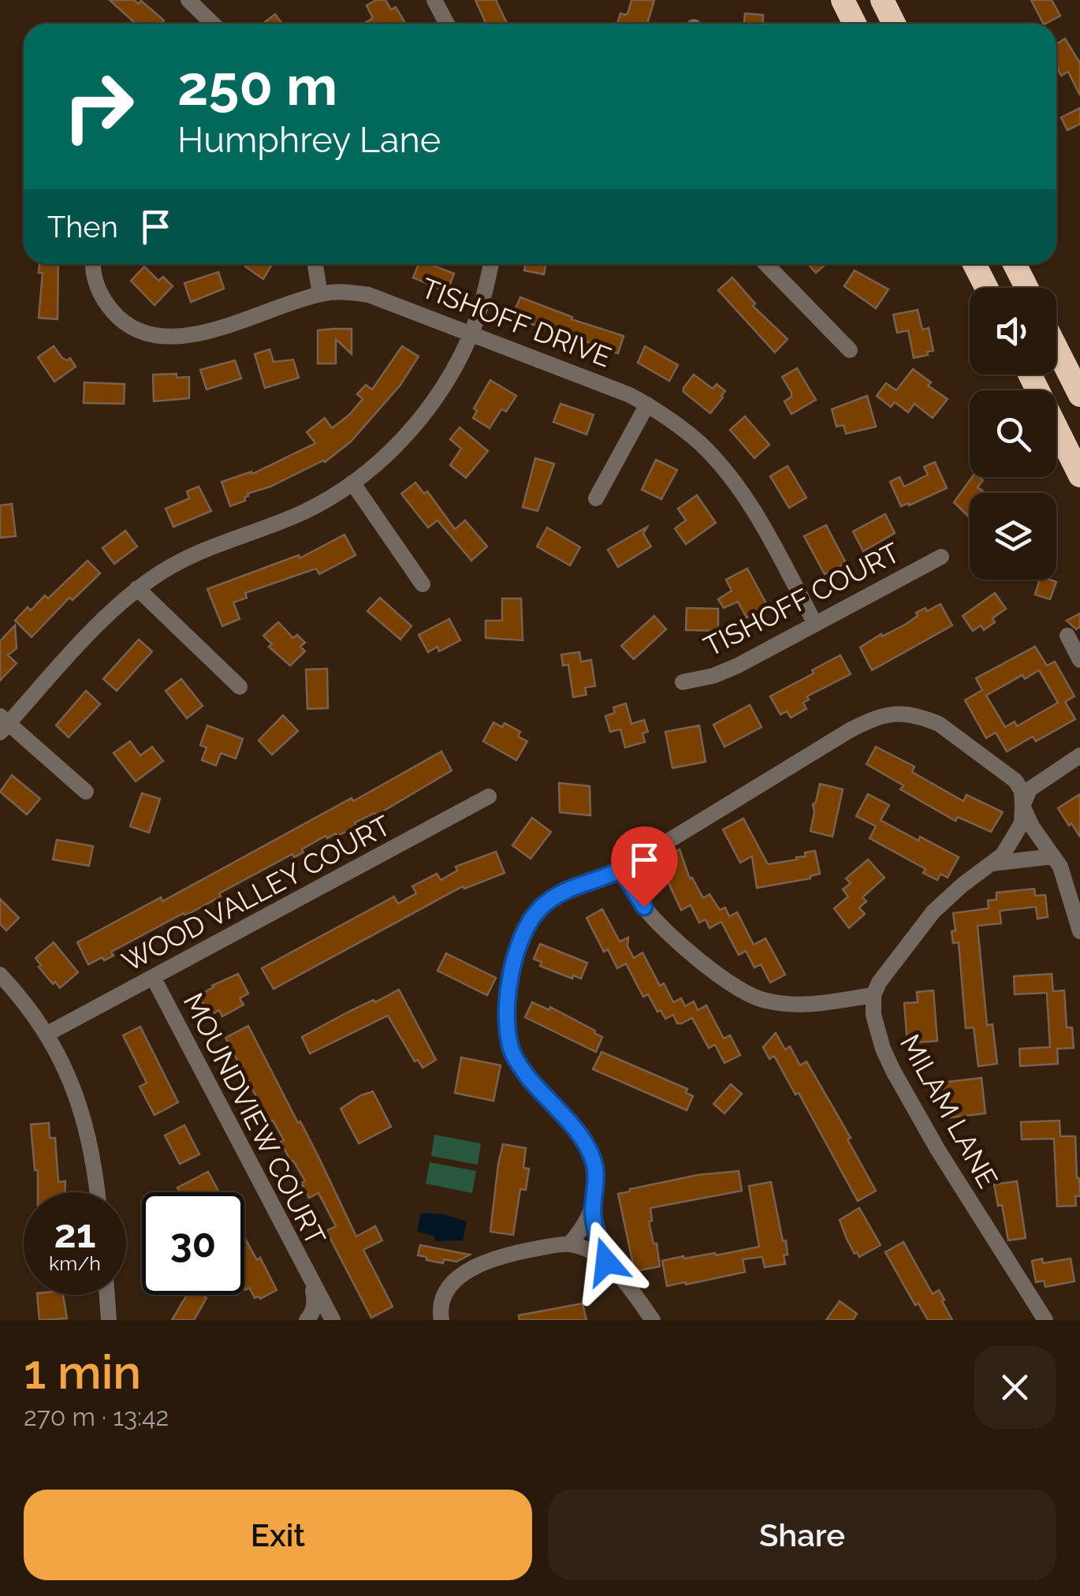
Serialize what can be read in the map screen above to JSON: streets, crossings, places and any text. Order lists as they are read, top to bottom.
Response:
{
  "streets": {
    "street": [
      "TISHOFF DRIVE",
      "TISHOFF COURT",
      "WOOD VALLEY COURT",
      "MILAM LANE",
      "MOUNDVIEW COURT"
    ]
  },
  "crossings": [
    ["TISHOFF DRIVE", "TISHOFF COURT"],
    ["WOOD VALLEY COURT", "MOUNDVIEW COURT"]
  ],
  "page": {
    "turn": ["250 m", "Humphrey Lane"],
    "then": "Then",
    "speed": "21 km/h",
    "limit": "30",
    "heading": ["1 min", "270 m · 13:42"],
    "buttons": ["Exit", "Share"]
  }
}
